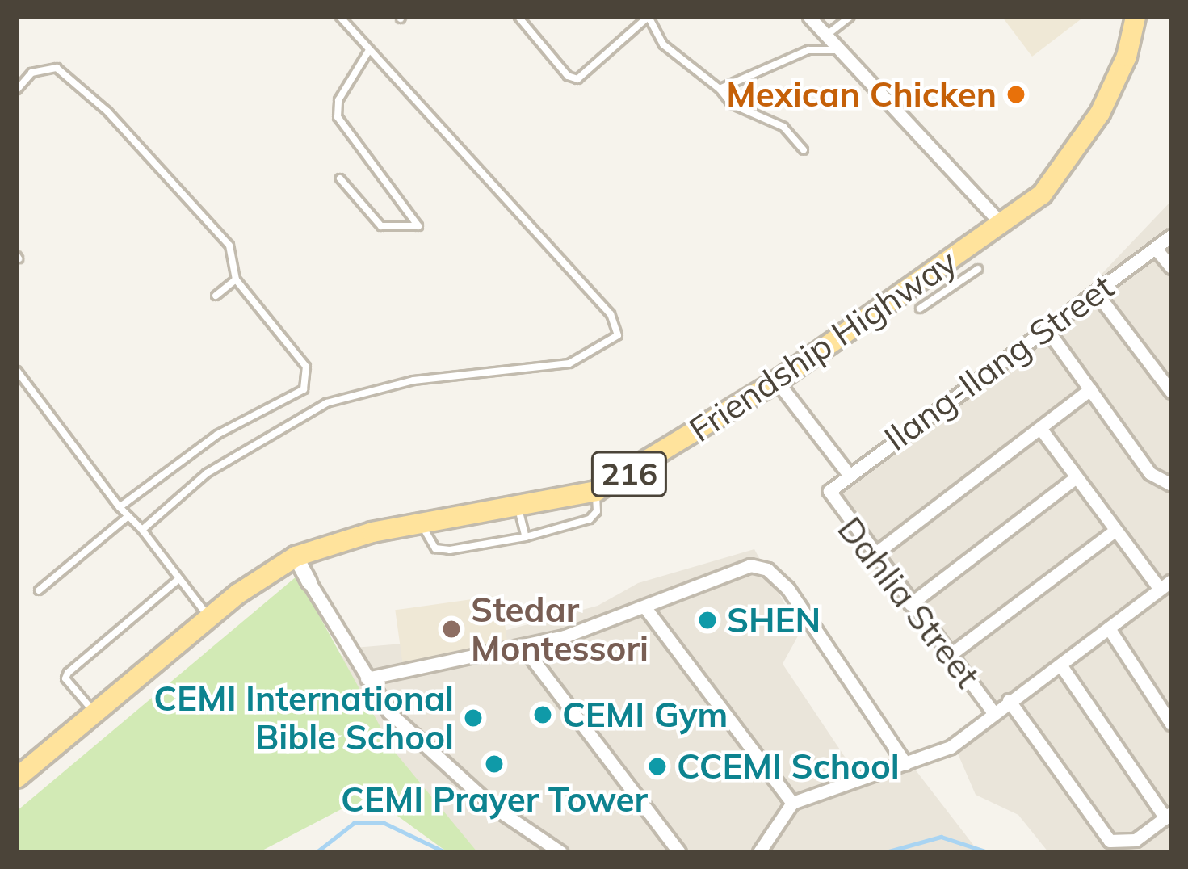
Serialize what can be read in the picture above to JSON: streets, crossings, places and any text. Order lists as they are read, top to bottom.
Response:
{
  "streets": {
    "main road": ["Friendship Highway", "216"],
    "street": ["Ilang-Ilang Street", "Dahlia Street"]
  },
  "crossings": [
    ["Ilang-Ilang Street", "Dahlia Street"]
  ],
  "places": [
    "Mexican Chicken",
    "SHEN",
    "Stedar Montessori",
    "CEMI Gym",
    "CEMI International Bible School",
    "CEMI Prayer Tower",
    "CCEMI School"
  ]
}
